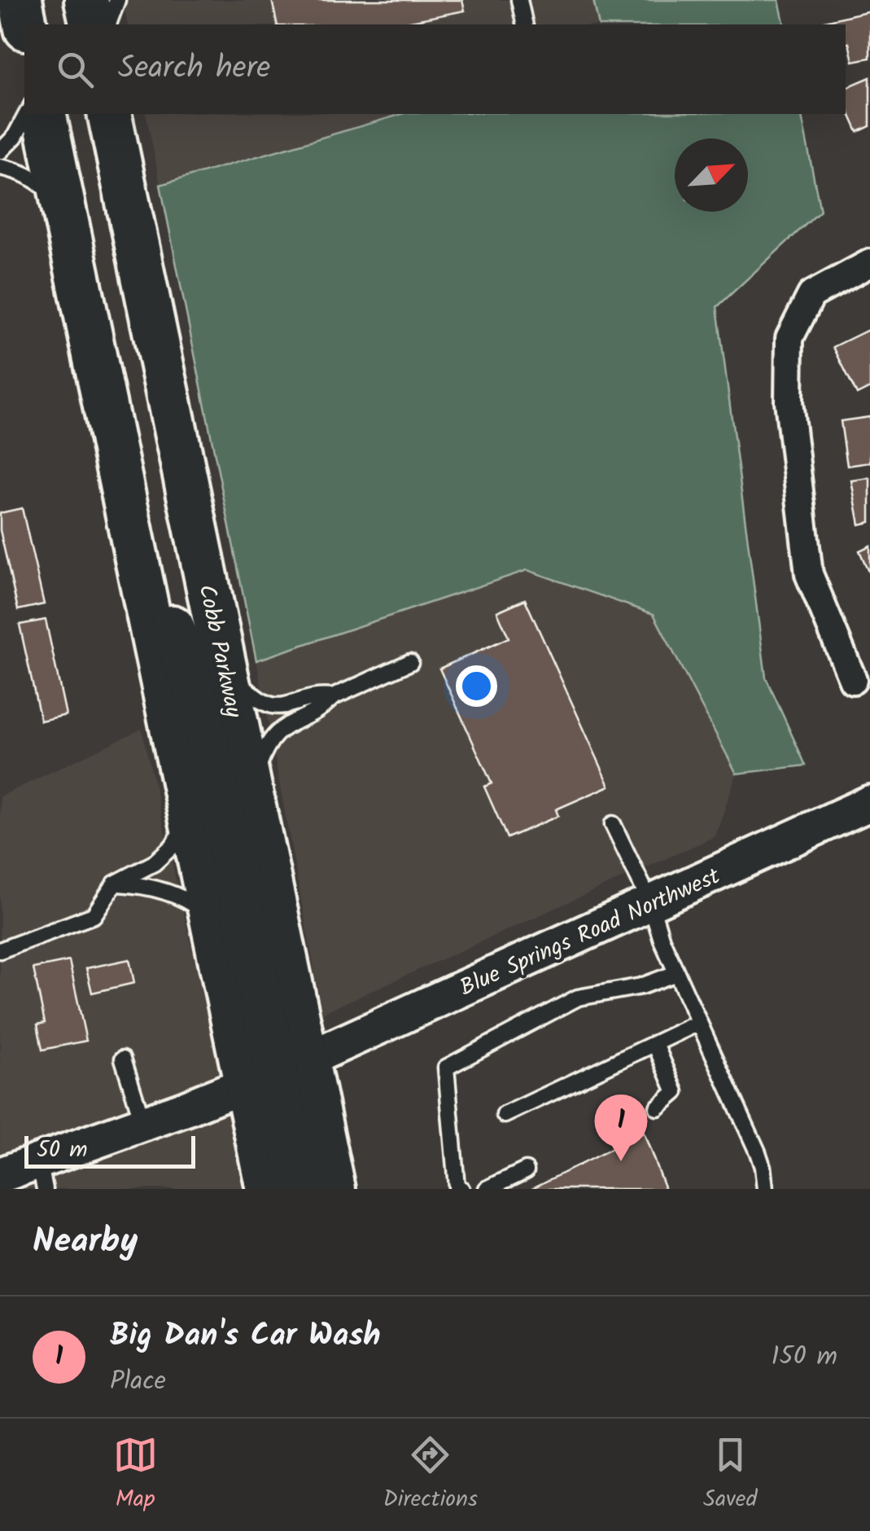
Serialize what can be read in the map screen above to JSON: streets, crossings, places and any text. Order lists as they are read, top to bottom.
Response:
{
  "streets": {
    "main road": ["Cobb Parkway"],
    "street": ["Blue Springs Road Northwest"]
  },
  "crossings": [
    ["Cobb Parkway", "Blue Springs Road Northwest"]
  ],
  "scale_bar": "50 m",
  "north": "top right",
  "page": {
    "search": "Search here",
    "pins": "1",
    "scale": "50 m",
    "heading": "Nearby",
    "list": [
      {
        "mark": "1",
        "name": "Big Dan's Car Wash",
        "note": "Place",
        "value": "150 m"
      }
    ],
    "nav": ["Map", "Directions", "Saved"]
  }
}
